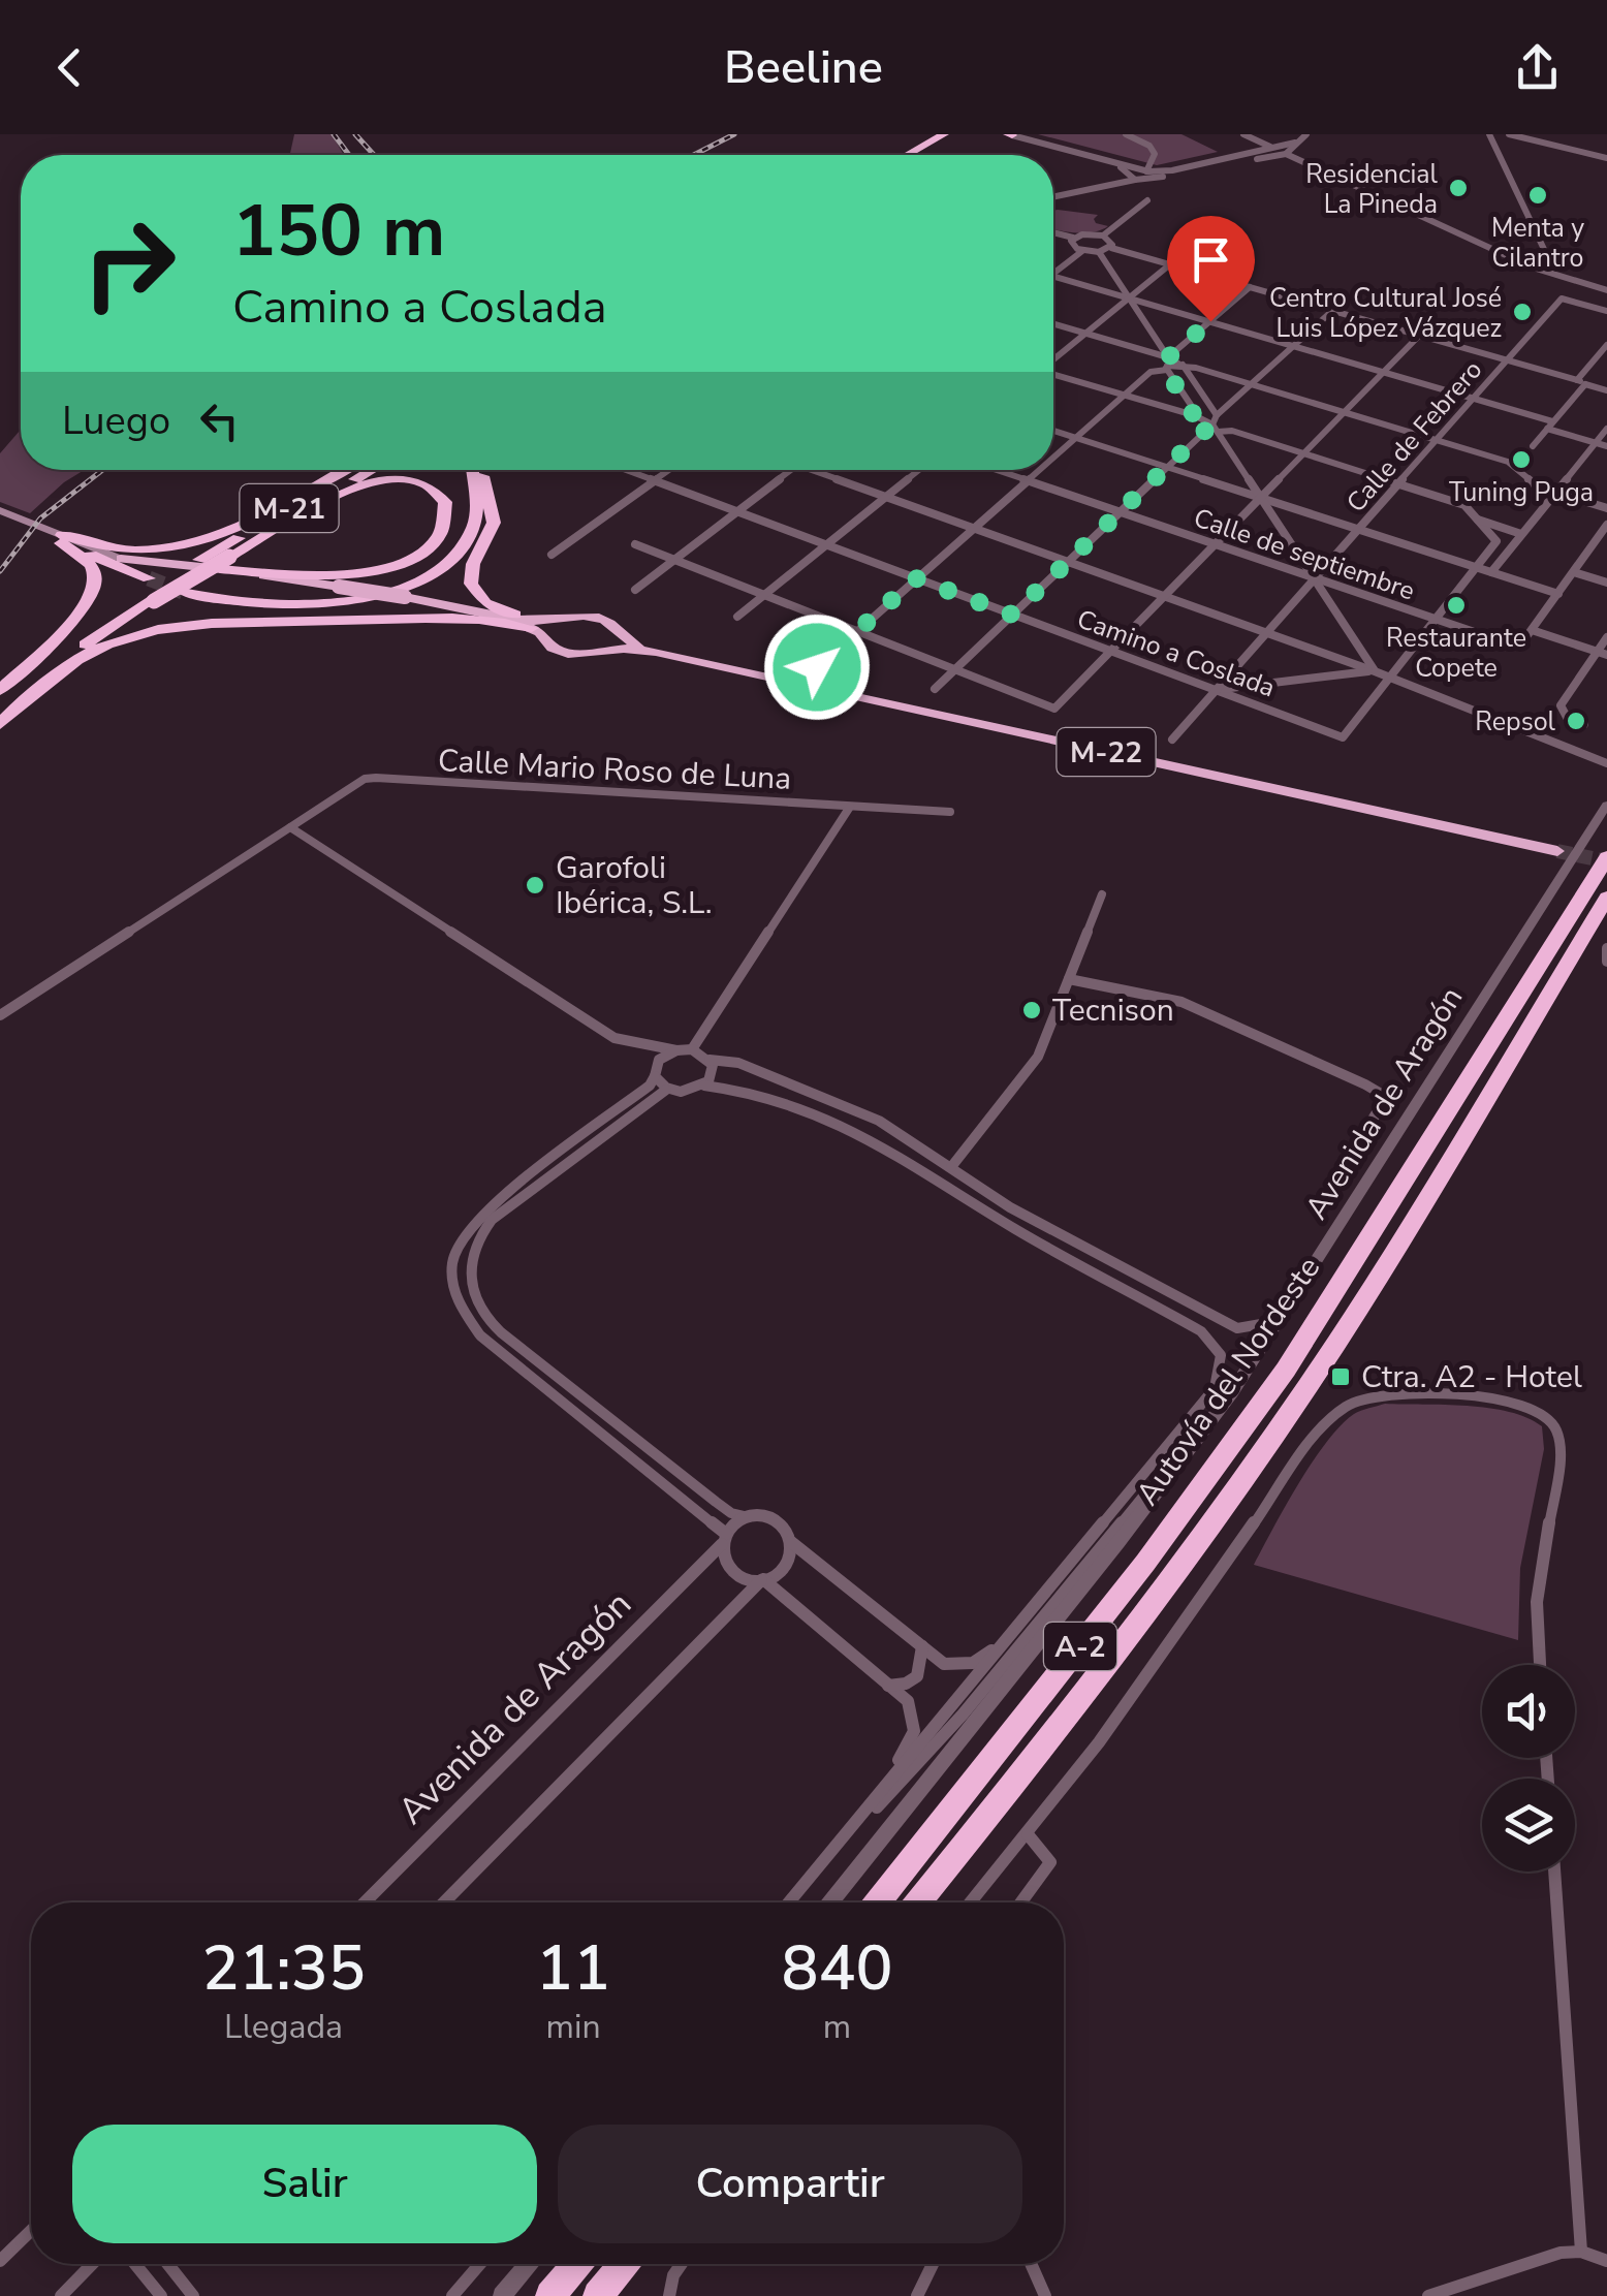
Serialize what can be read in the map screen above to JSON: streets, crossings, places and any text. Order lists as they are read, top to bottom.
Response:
{
  "streets": {
    "highway": [
      "M-21",
      "M-22",
      "Autovía del Nordeste",
      "A-2"
    ],
    "street": [
      "Calle de Febrero",
      "Calle de septiembre",
      "Camino a Coslada",
      "Calle Mario Roso de Luna",
      "Avenida de Aragón"
    ]
  },
  "crossings": [
    ["Calle de Febrero", "Calle de septiembre"],
    ["Calle de Febrero", "Camino a Coslada"],
    ["M-21", "M-22"]
  ],
  "places": {
    "other": [
      "Residencial La Pineda",
      "Menta y Cilantro",
      "Centro Cultural José Luis López Vázquez",
      "Tuning Puga",
      "Restaurante Copete",
      "Repsol",
      "Garofoli Ibérica, S.L.",
      "Tecnison"
    ],
    "transit": ["Ctra. A2 - Hotel"]
  },
  "page": {
    "header": "Beeline",
    "turn": ["150 m", "Camino a Coslada"],
    "then": "Luego",
    "eta": [
      "21:35",
      "Llegada",
      "11",
      "min",
      "840",
      "m"
    ],
    "buttons": ["Salir", "Compartir"]
  }
}
